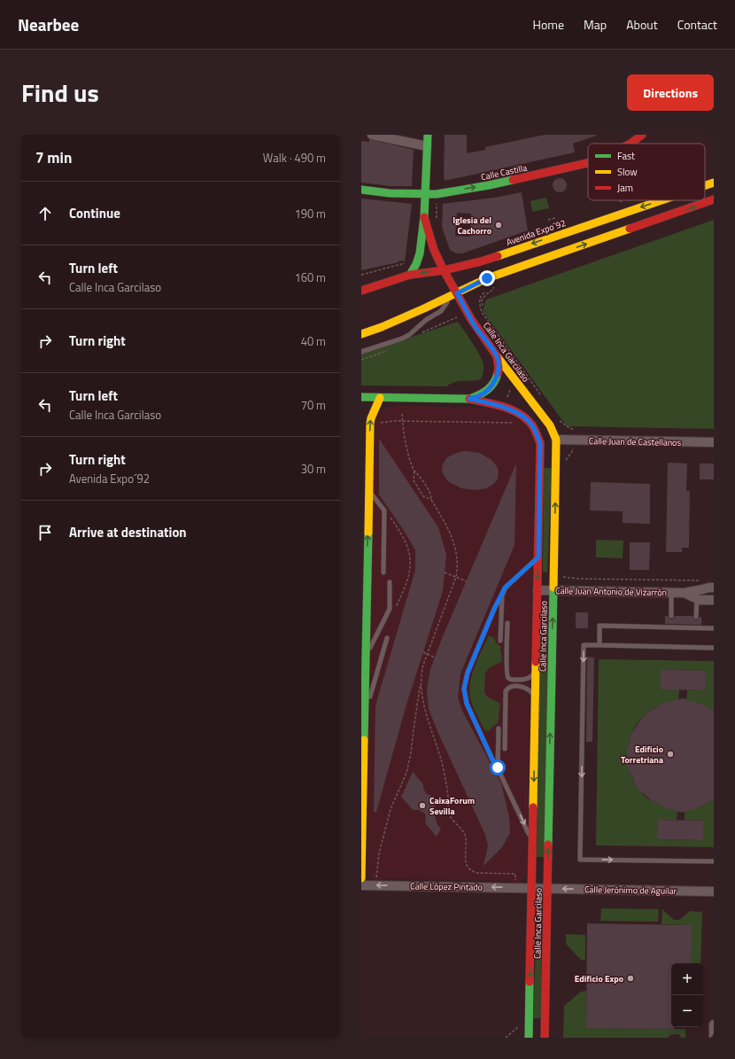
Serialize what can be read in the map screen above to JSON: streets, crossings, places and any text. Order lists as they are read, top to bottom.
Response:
{
  "streets": {
    "street": [
      "Calle Castilla",
      "Avenida Expo´92",
      "Calle Inca Garcilaso",
      "Calle Juan de Castellanos",
      "Calle Juan Antonio de Vizarrón",
      "Calle López Pintado",
      "Calle Jerónimo de Aguilar"
    ]
  },
  "crossings": [
    ["Avenida Expo´92", "Calle Inca Garcilaso"],
    ["Calle Inca Garcilaso", "Calle Juan de Castellanos"],
    ["Calle Inca Garcilaso", "Calle Juan Antonio de Vizarrón"],
    ["Calle Inca Garcilaso", "Calle López Pintado"],
    ["Calle Inca Garcilaso", "Calle Jerónimo de Aguilar"],
    ["Calle López Pintado", "Calle Jerónimo de Aguilar"]
  ],
  "one_way": ["Calle Castilla", "Calle López Pintado", "Calle Jerónimo de Aguilar"],
  "places": [
    "Iglesia del Cachorro",
    "Edificio Torretriana",
    "CaixaForum Sevilla",
    "Edificio Expo"
  ],
  "legend": ["Fast", "Slow", "Jam"],
  "page": {
    "header": "Nearbee",
    "nav": [
      "Home",
      "Map",
      "About",
      "Contact"
    ],
    "title": "Find us",
    "buttons": "Directions",
    "heading": ["7 min", "Walk · 490 m"],
    "list": [
      ["Continue", "190 m"],
      ["Turn left", "Calle Inca Garcilaso", "160 m"],
      ["Turn right", "40 m"],
      ["Turn left", "Calle Inca Garcilaso", "70 m"],
      ["Turn right", "Avenida Expo´92", "30 m"],
      "Arrive at destination"
    ],
    "map_buttons": ["+", "−"]
  }
}
